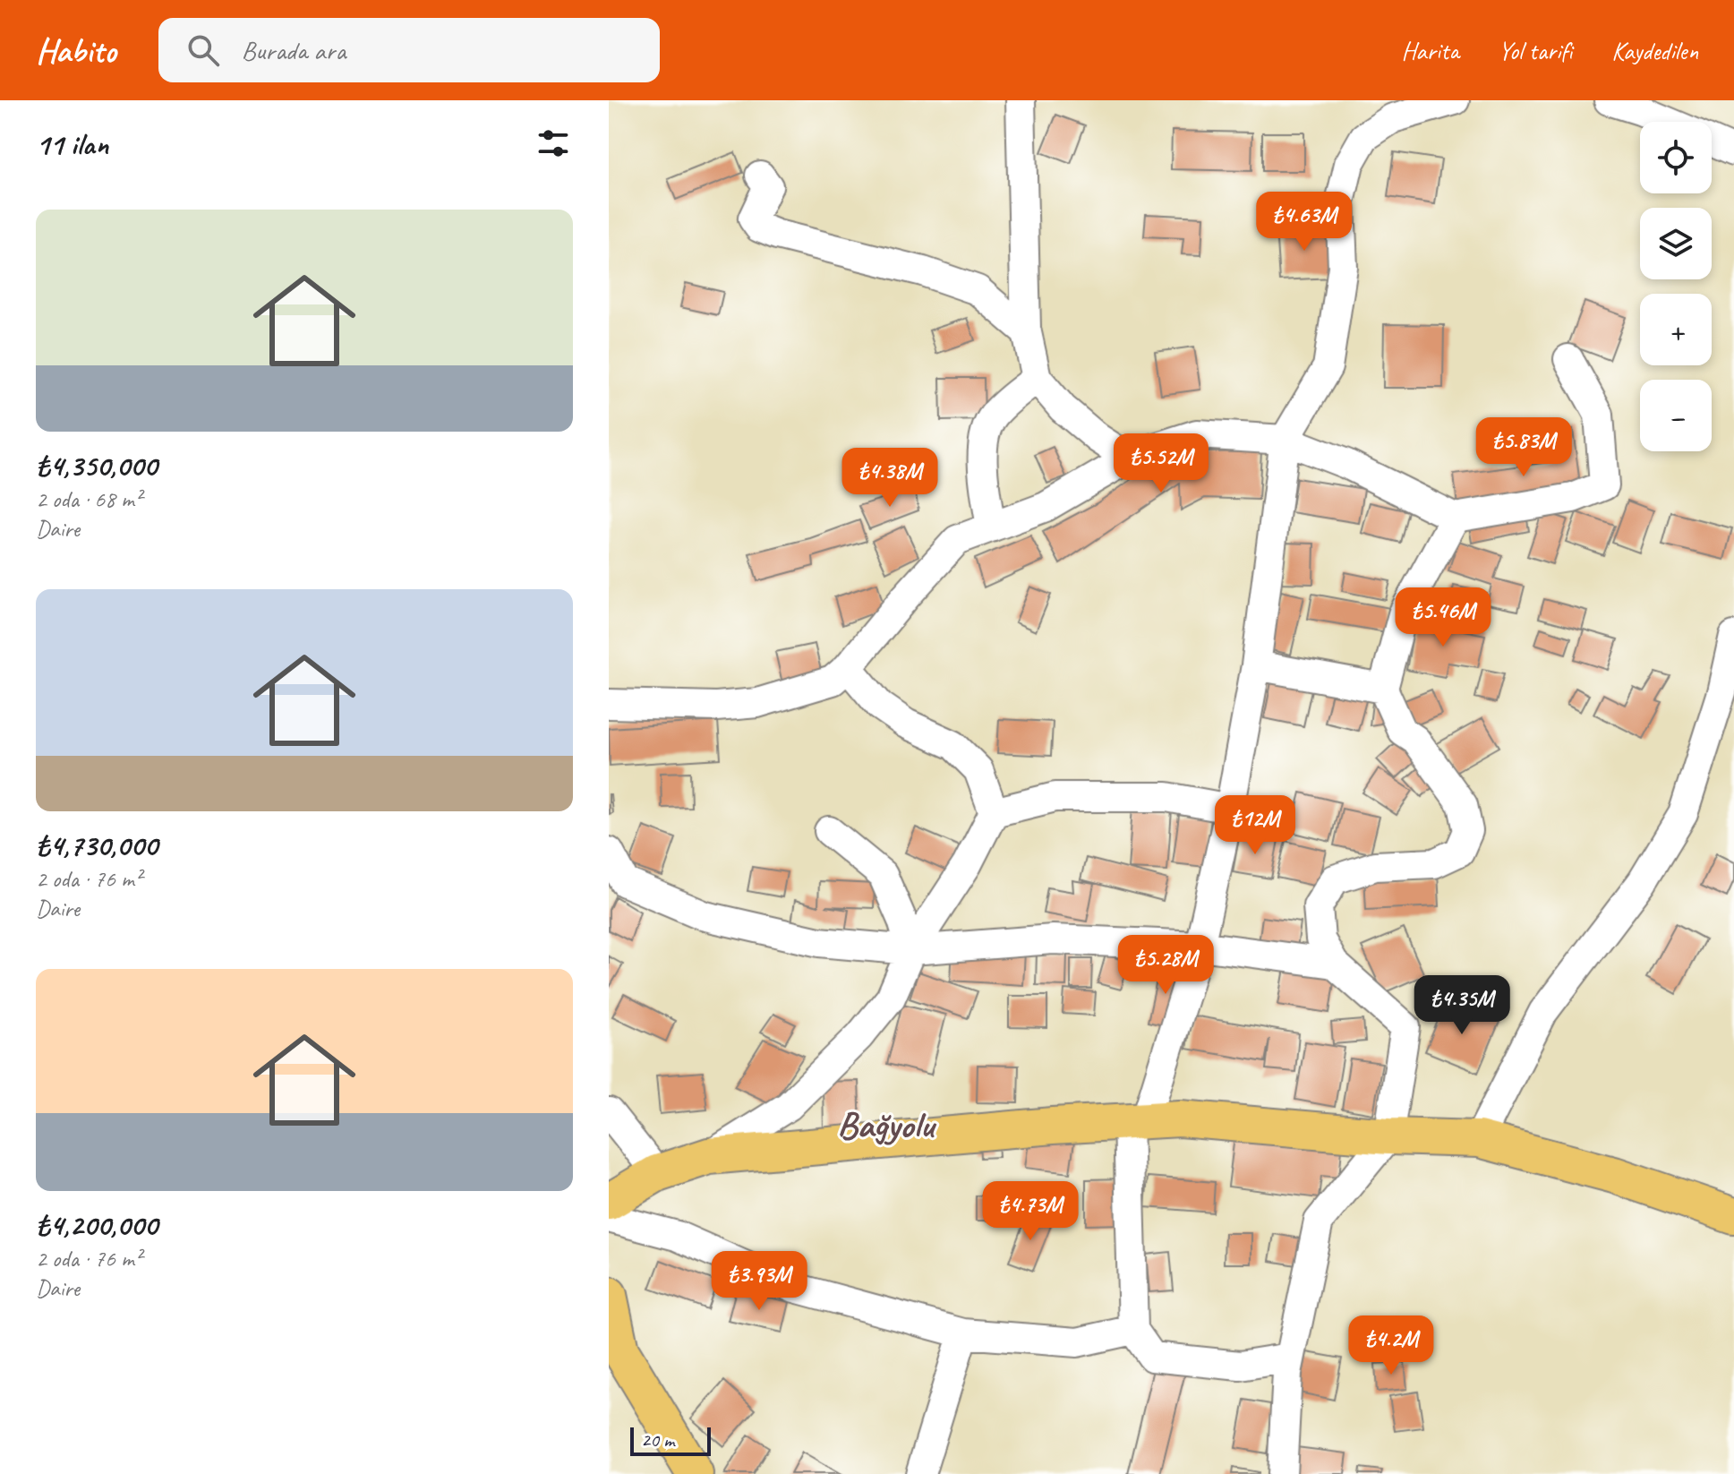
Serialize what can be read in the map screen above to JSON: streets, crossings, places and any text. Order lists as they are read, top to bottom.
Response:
{
  "districts": ["Bağyolu"],
  "scale_bar": "20 m",
  "page": {
    "header": "Habito",
    "search": "Burada ara",
    "nav": ["Harita", "Yol tarifi", "Kaydedilen"],
    "heading": "11 ilan",
    "map_buttons": ["+", "−"],
    "list": [
      {
        "name": "₺4,350,000",
        "note": "2 oda · 68 m² · Daire"
      },
      {
        "name": "₺4,730,000",
        "note": "2 oda · 76 m² · Daire"
      },
      {
        "name": "₺4,200,000",
        "note": "2 oda · 76 m² · Daire"
      }
    ],
    "price": [
      "₺4.63M",
      "₺5.83M",
      "₺5.52M",
      "₺4.38M",
      "₺5.46M",
      "₺12M",
      "₺5.28M",
      "₺4.35M",
      "₺4.73M",
      "₺3.93M",
      "₺4.2M"
    ],
    "scale": "20 m"
  }
}
